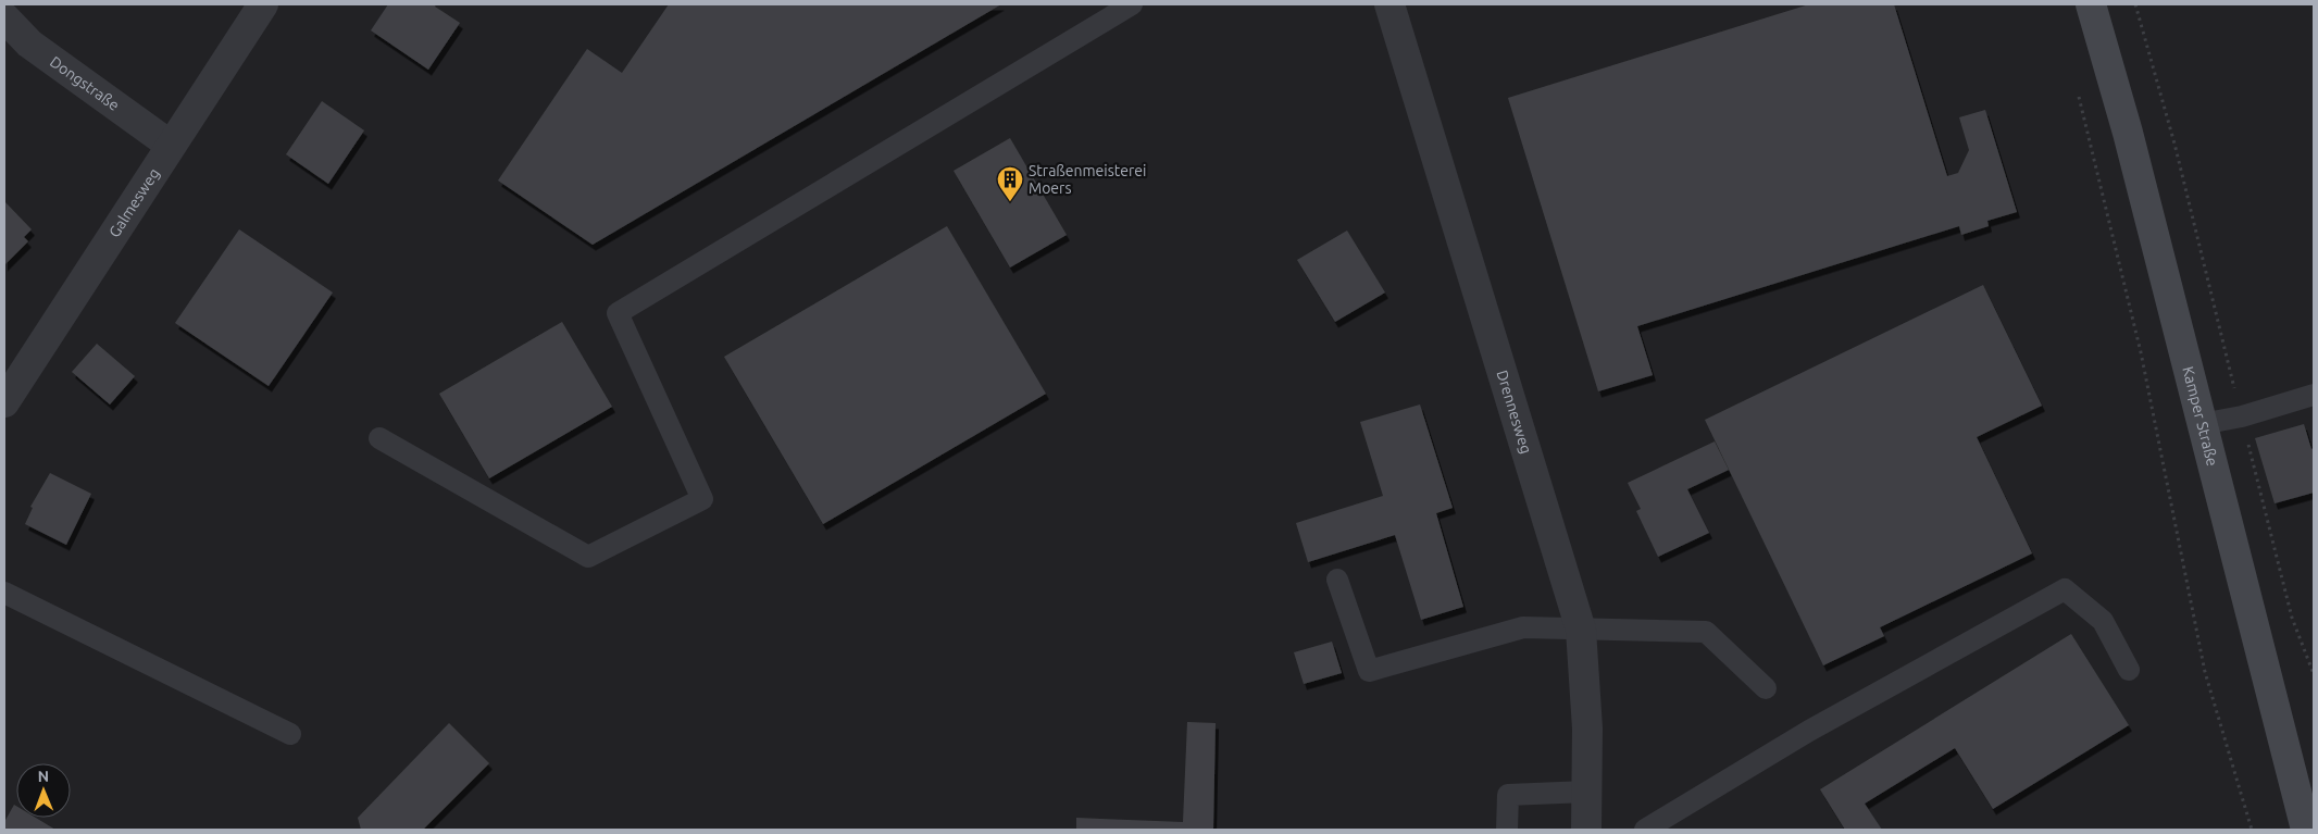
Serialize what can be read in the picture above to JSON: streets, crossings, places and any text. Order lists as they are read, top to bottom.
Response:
{
  "streets": {
    "main road": ["Kamper Straße"],
    "street": ["Dongstraße", "Galmesweg", "Drennesweg"]
  },
  "crossings": [
    ["Dongstraße", "Galmesweg"]
  ],
  "places": {
    "building": ["Straßenmeisterei Moers"]
  },
  "north": "top"
}
